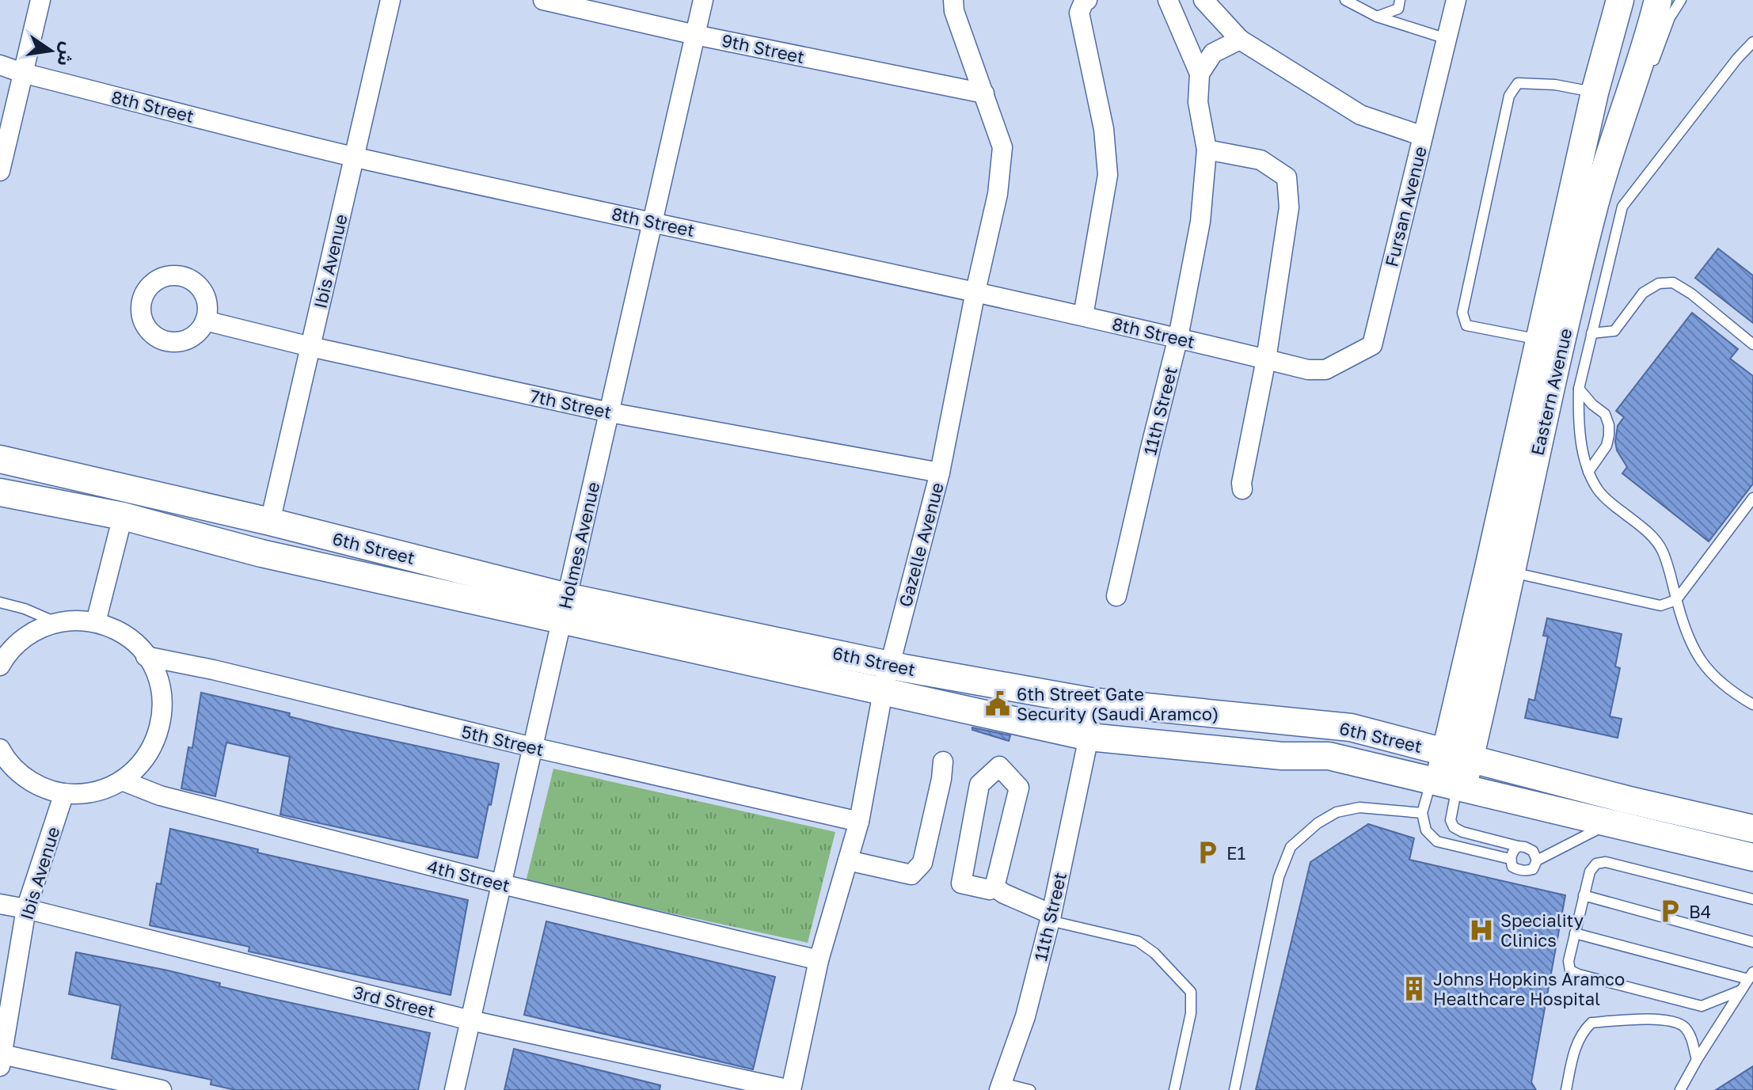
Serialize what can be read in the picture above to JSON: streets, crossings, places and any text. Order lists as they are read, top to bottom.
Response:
{
  "streets": {
    "main road": ["Eastern Avenue", "6th Street"],
    "street": [
      "9th Street",
      "8th Street",
      "Fursan Avenue",
      "Ibis Avenue",
      "7th Street",
      "11th Street",
      "Gazelle Avenue",
      "Holmes Avenue",
      "5th Street",
      "4th Street",
      "3rd Street"
    ]
  },
  "crossings": [
    ["9th Street", "Gazelle Avenue"],
    ["9th Street", "Holmes Avenue"],
    ["8th Street", "Fursan Avenue"],
    ["8th Street", "Ibis Avenue"],
    ["8th Street", "11th Street"],
    ["8th Street", "Gazelle Avenue"],
    ["8th Street", "Holmes Avenue"],
    ["Ibis Avenue", "7th Street"],
    ["Ibis Avenue", "6th Street"],
    ["Ibis Avenue", "3rd Street"],
    ["Eastern Avenue", "6th Street"],
    ["7th Street", "Gazelle Avenue"],
    ["7th Street", "Holmes Avenue"],
    ["11th Street", "6th Street"],
    ["Gazelle Avenue", "6th Street"],
    ["Gazelle Avenue", "5th Street"],
    ["Gazelle Avenue", "4th Street"],
    ["Gazelle Avenue", "3rd Street"],
    ["Holmes Avenue", "6th Street"],
    ["Holmes Avenue", "5th Street"],
    ["Holmes Avenue", "4th Street"],
    ["Holmes Avenue", "3rd Street"]
  ],
  "places": {
    "public building": ["6th Street Gate Security (Saudi Aramco)"],
    "parking": ["E1", "B4"],
    "hospital": ["Speciality Clinics"],
    "building": ["Johns Hopkins Aramco Healthcare Hospital"]
  },
  "north": "right"
}
